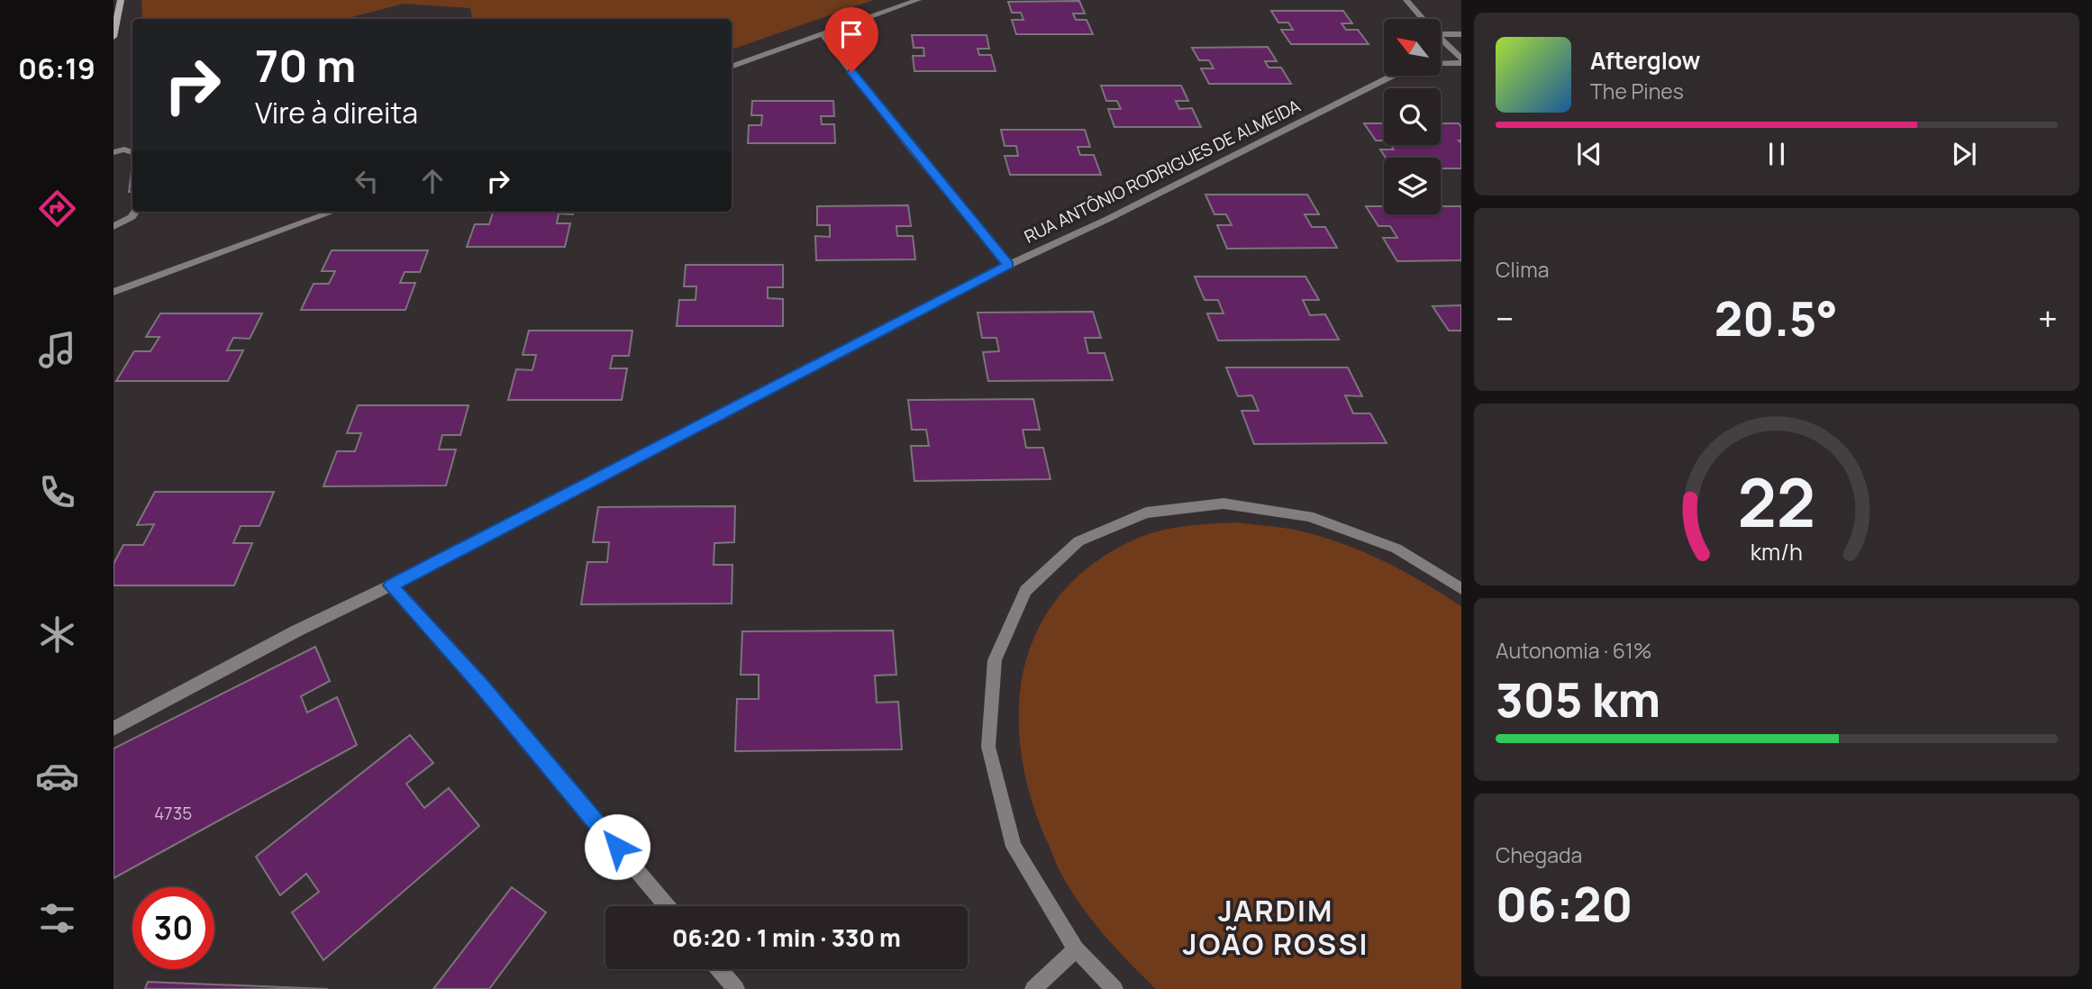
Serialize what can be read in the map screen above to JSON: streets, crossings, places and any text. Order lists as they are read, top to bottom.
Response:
{
  "streets": {
    "street": ["RUA ANTÔNIO RODRIGUES DE ALMEIDA"]
  },
  "districts": ["JARDIM JOÃO ROSSI"],
  "house_numbers": ["4735"],
  "north": "top left",
  "page": {
    "tabs": "06:19",
    "turn": ["70 m", "Vire à direita"],
    "song": ["Afterglow", "The Pines"],
    "tile": [
      "Clima",
      ["Autonomia · 61%", "305 km"],
      ["Chegada", "06:20"]
    ],
    "heat": ["−", "20.5°", "+"],
    "limit": "30",
    "trip": "06:20 · 1 min · 330 m",
    "gauge": ["22", "km/h"]
  }
}
